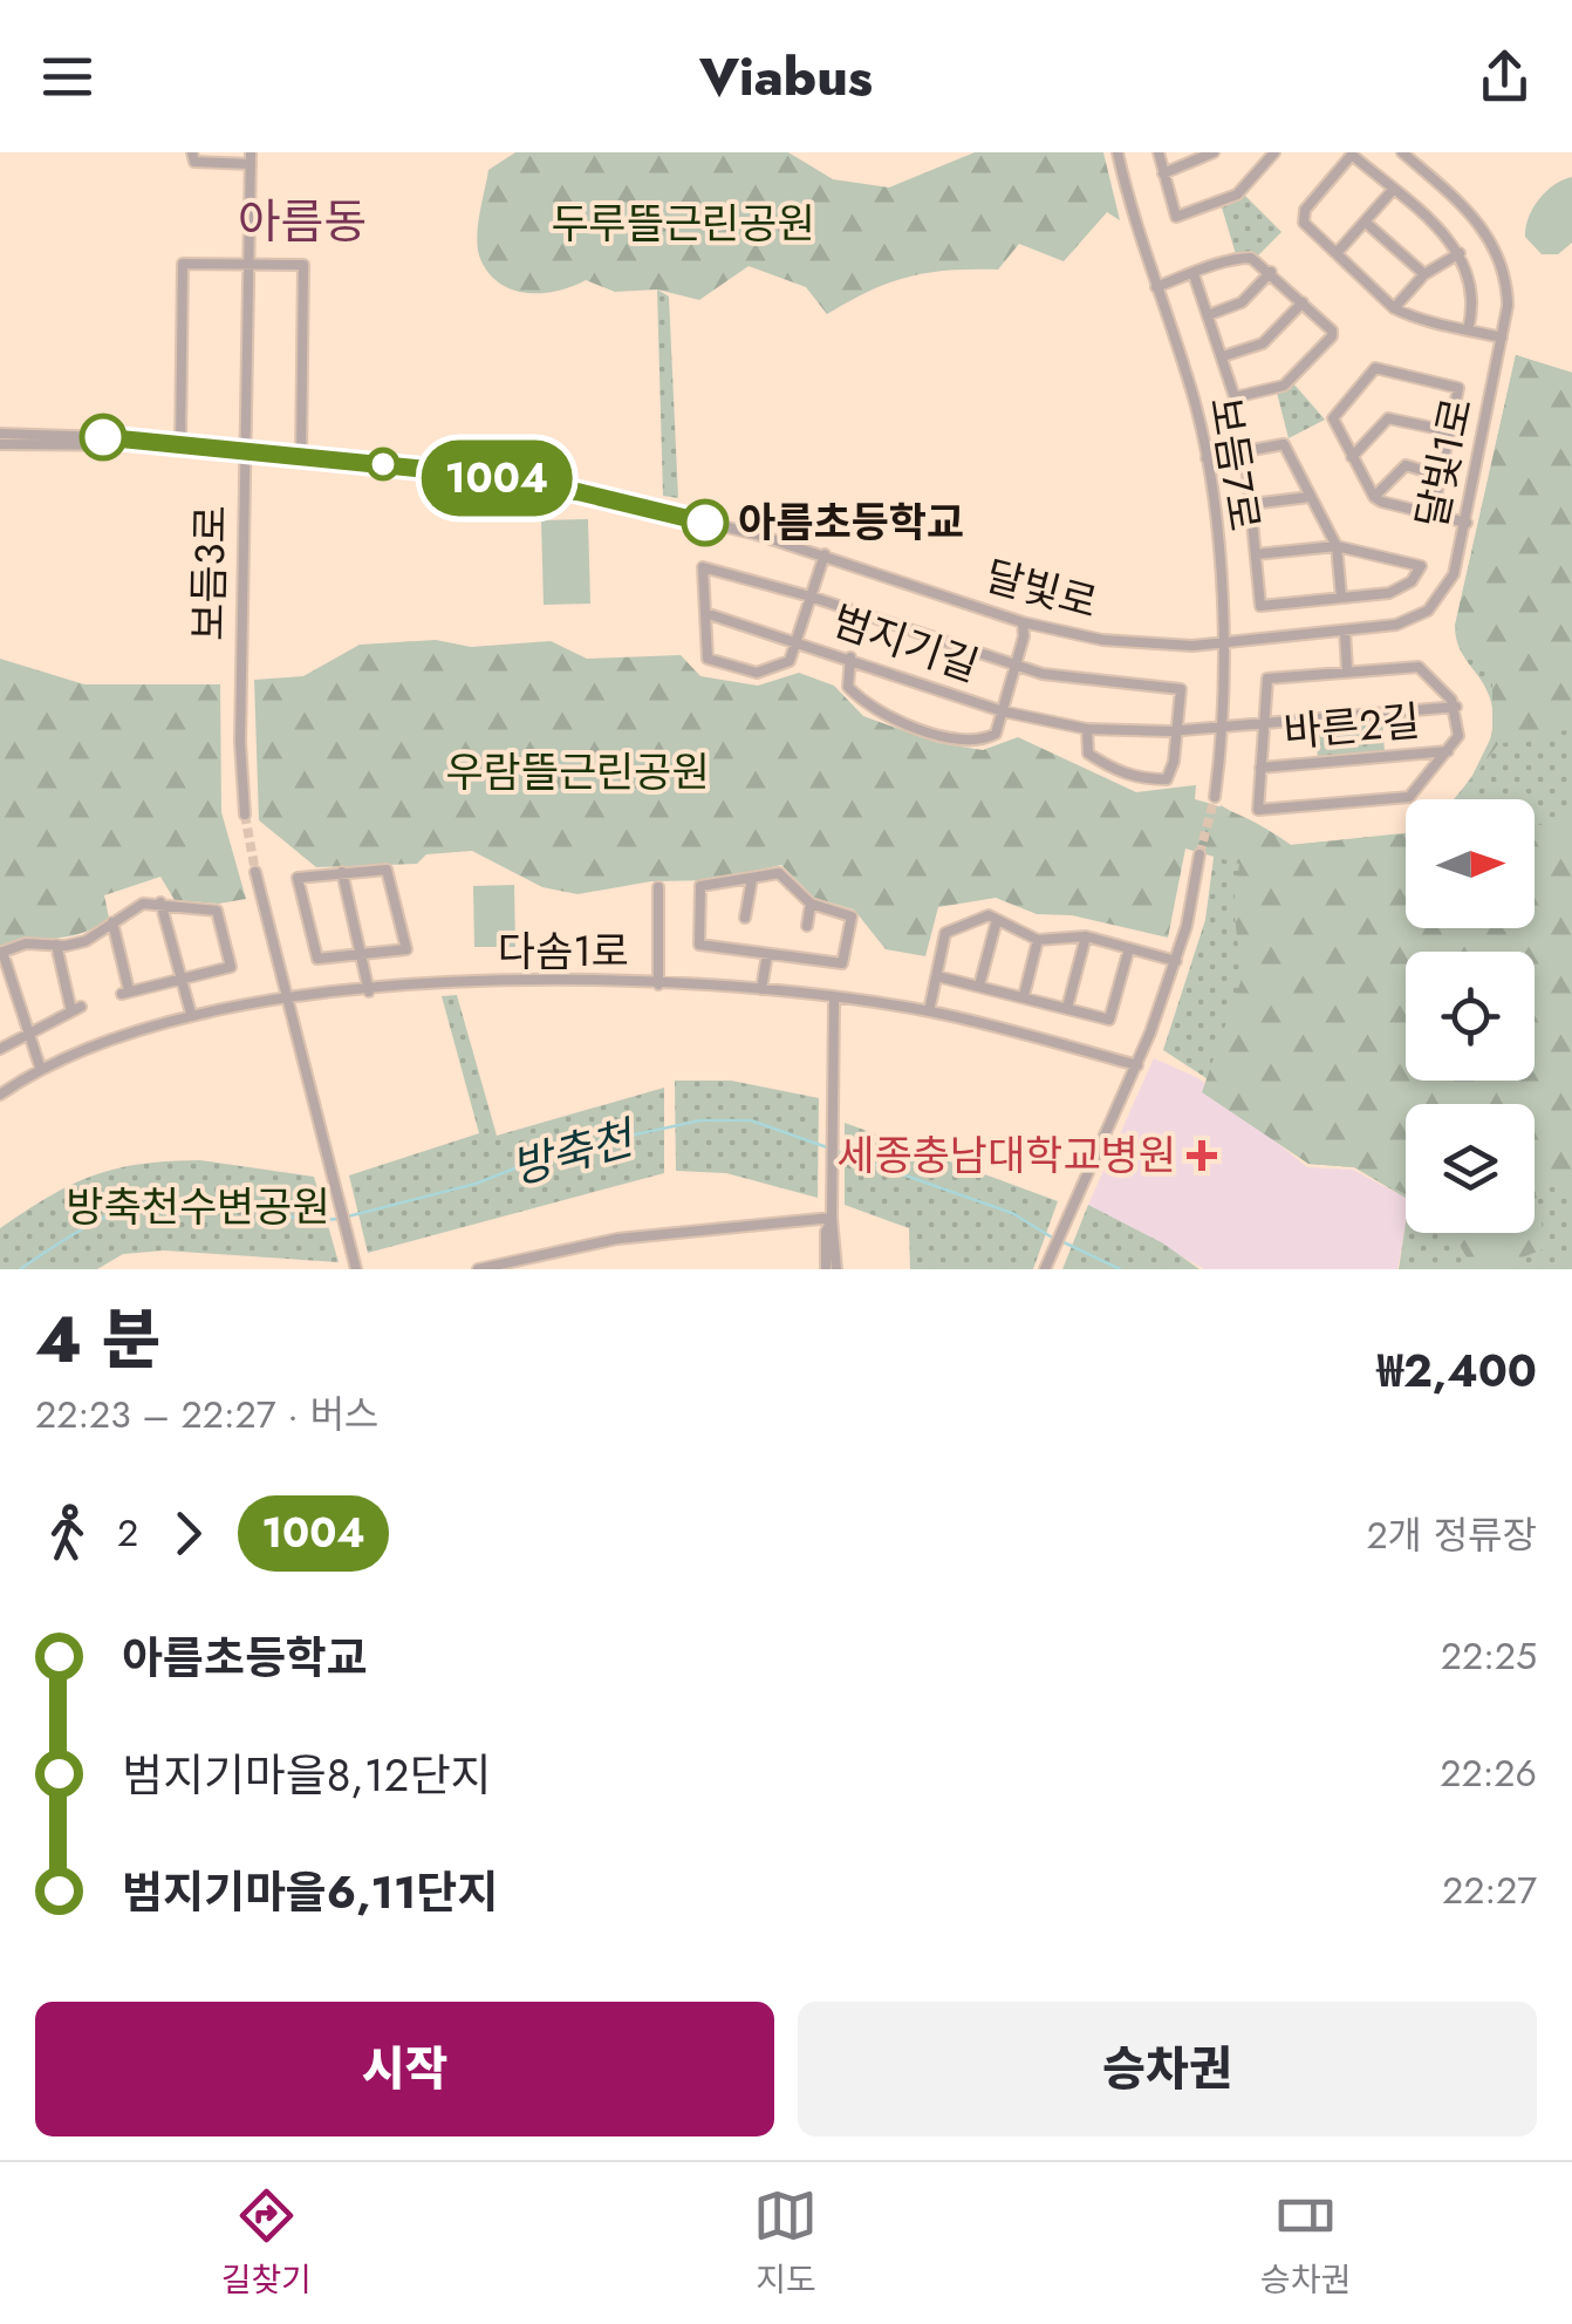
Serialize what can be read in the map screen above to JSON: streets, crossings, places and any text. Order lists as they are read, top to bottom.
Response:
{
  "streets": {
    "street": [
      "달빛1로",
      "보듬7로",
      "보듬3로",
      "달빛로",
      "범지기길",
      "바른2길",
      "다솜1로"
    ]
  },
  "crossings": [
    ["달빛1로", "보듬7로"],
    ["달빛1로", "달빛로"],
    ["보듬7로", "달빛로"],
    ["보듬7로", "범지기길"],
    ["보듬3로", "달빛로"]
  ],
  "districts": ["아름동"],
  "water": ["방축천"],
  "parks": ["두루뜰근린공원", "우람뜰근린공원", "방축천수변공원"],
  "places": {
    "other": ["아름초등학교"],
    "health": ["세종충남대학교병원"]
  },
  "lines": ["bus line 1004"],
  "north": "right",
  "page": {
    "header": "Viabus",
    "on_map": "1004",
    "heading": ["4 분", "22:23 – 22:27 · 버스", "₩2,400"],
    "legs": ["2", "1004", "2개 정류장"],
    "list": [
      {
        "name": "아름초등학교",
        "value": "22:25"
      },
      {
        "name": "범지기마을8,12단지",
        "value": "22:26"
      },
      {
        "name": "범지기마을6,11단지",
        "value": "22:27"
      }
    ],
    "buttons": ["시작", "승차권"],
    "tabs": ["길찾기", "지도", "승차권"]
  }
}
